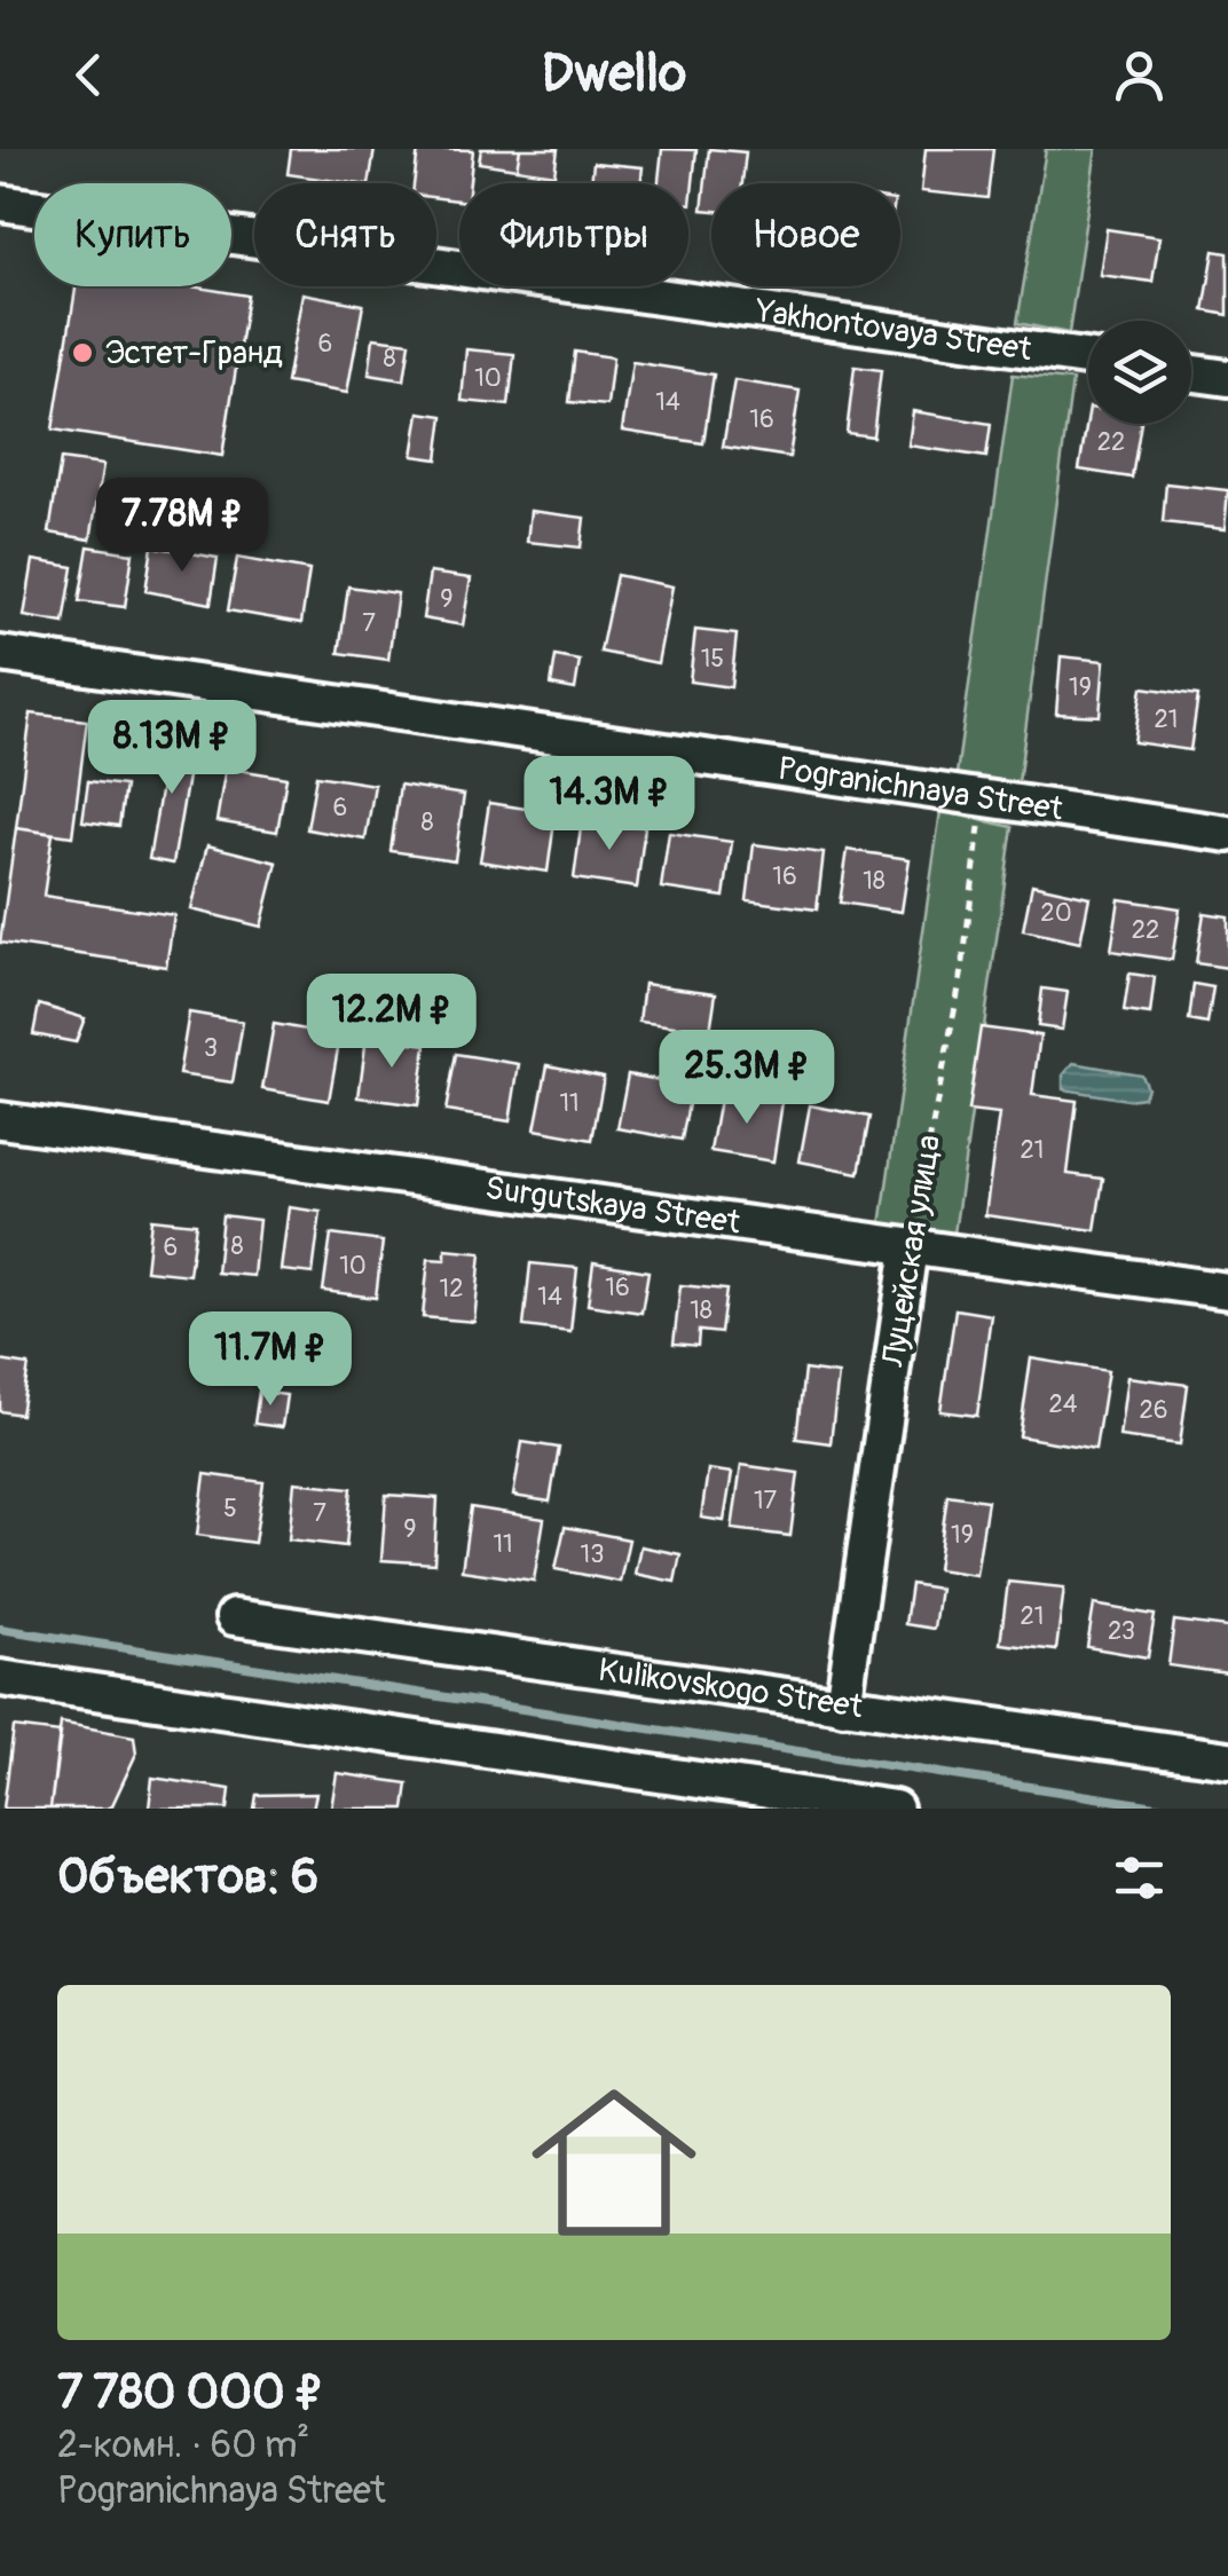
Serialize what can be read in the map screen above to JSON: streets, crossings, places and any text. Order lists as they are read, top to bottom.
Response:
{
  "streets": {
    "street": [
      "Yakhontovaya Street",
      "Pogranichnaya Street",
      "Surgutskaya Street",
      "Луцейская улица",
      "Kulikovskogo Street"
    ]
  },
  "crossings": [
    ["Pogranichnaya Street", "Луцейская улица"],
    ["Surgutskaya Street", "Луцейская улица"],
    ["Луцейская улица", "Kulikovskogo Street"]
  ],
  "places": ["Эстет-Гранд"],
  "house_numbers": [
    "6",
    "8",
    "10",
    "14",
    "16",
    "22",
    "9",
    "7",
    "15",
    "19",
    "21",
    "6",
    "8",
    "16",
    "18",
    "20",
    "22",
    "3",
    "11",
    "21",
    "8",
    "6",
    "10",
    "16",
    "12",
    "14",
    "18",
    "24",
    "26",
    "17",
    "5",
    "7",
    "9",
    "19",
    "11",
    "13",
    "21",
    "23"
  ],
  "page": {
    "header": "Dwello",
    "chip": [
      "Купить",
      "Снять",
      "Фильтры",
      "Новое"
    ],
    "price": [
      "7.78M ₽",
      "8.13M ₽",
      "14.3M ₽",
      "12.2M ₽",
      "25.3M ₽",
      "11.7M ₽"
    ],
    "heading": "Объектов: 6",
    "list": [
      {
        "name": "7 780 000 ₽",
        "note": "2-комн. · 60 m² · Pogranichnaya Street"
      }
    ]
  }
}
